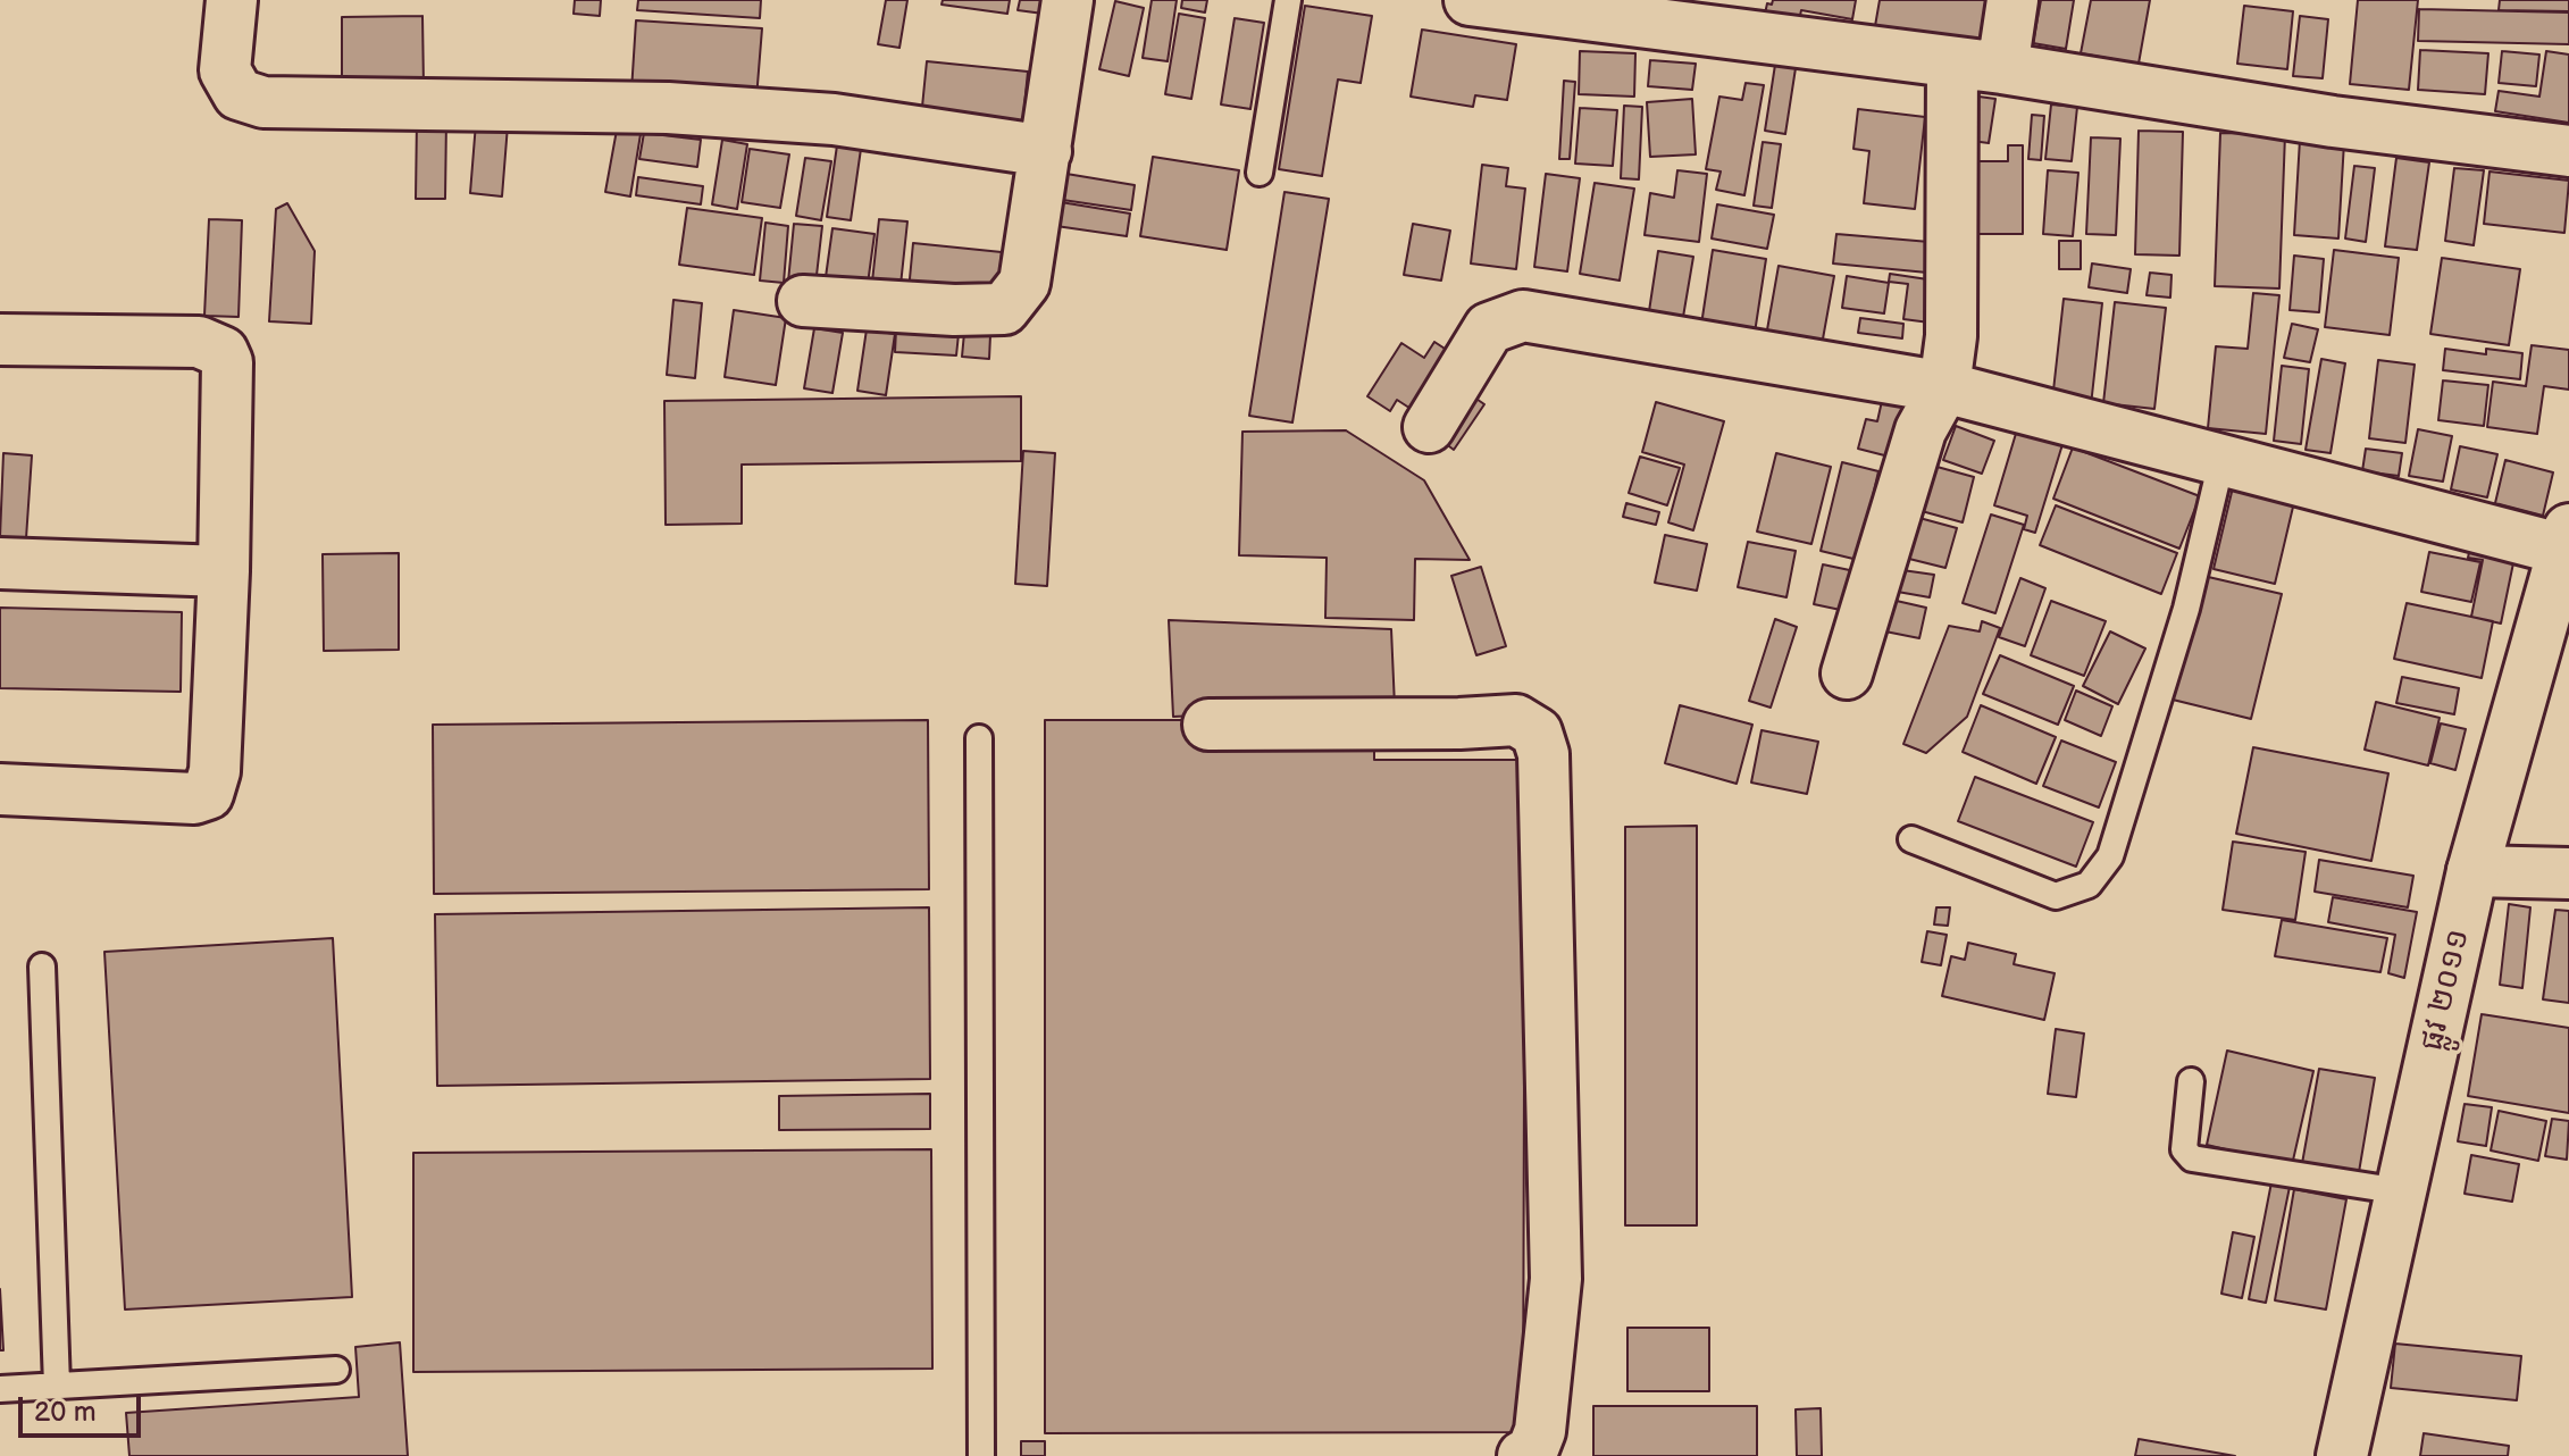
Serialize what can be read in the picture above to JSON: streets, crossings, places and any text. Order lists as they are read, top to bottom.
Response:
{
  "streets": {
    "street": ["ផ្លូវ ២០១១"]
  },
  "scale_bar": "20 m"
}
